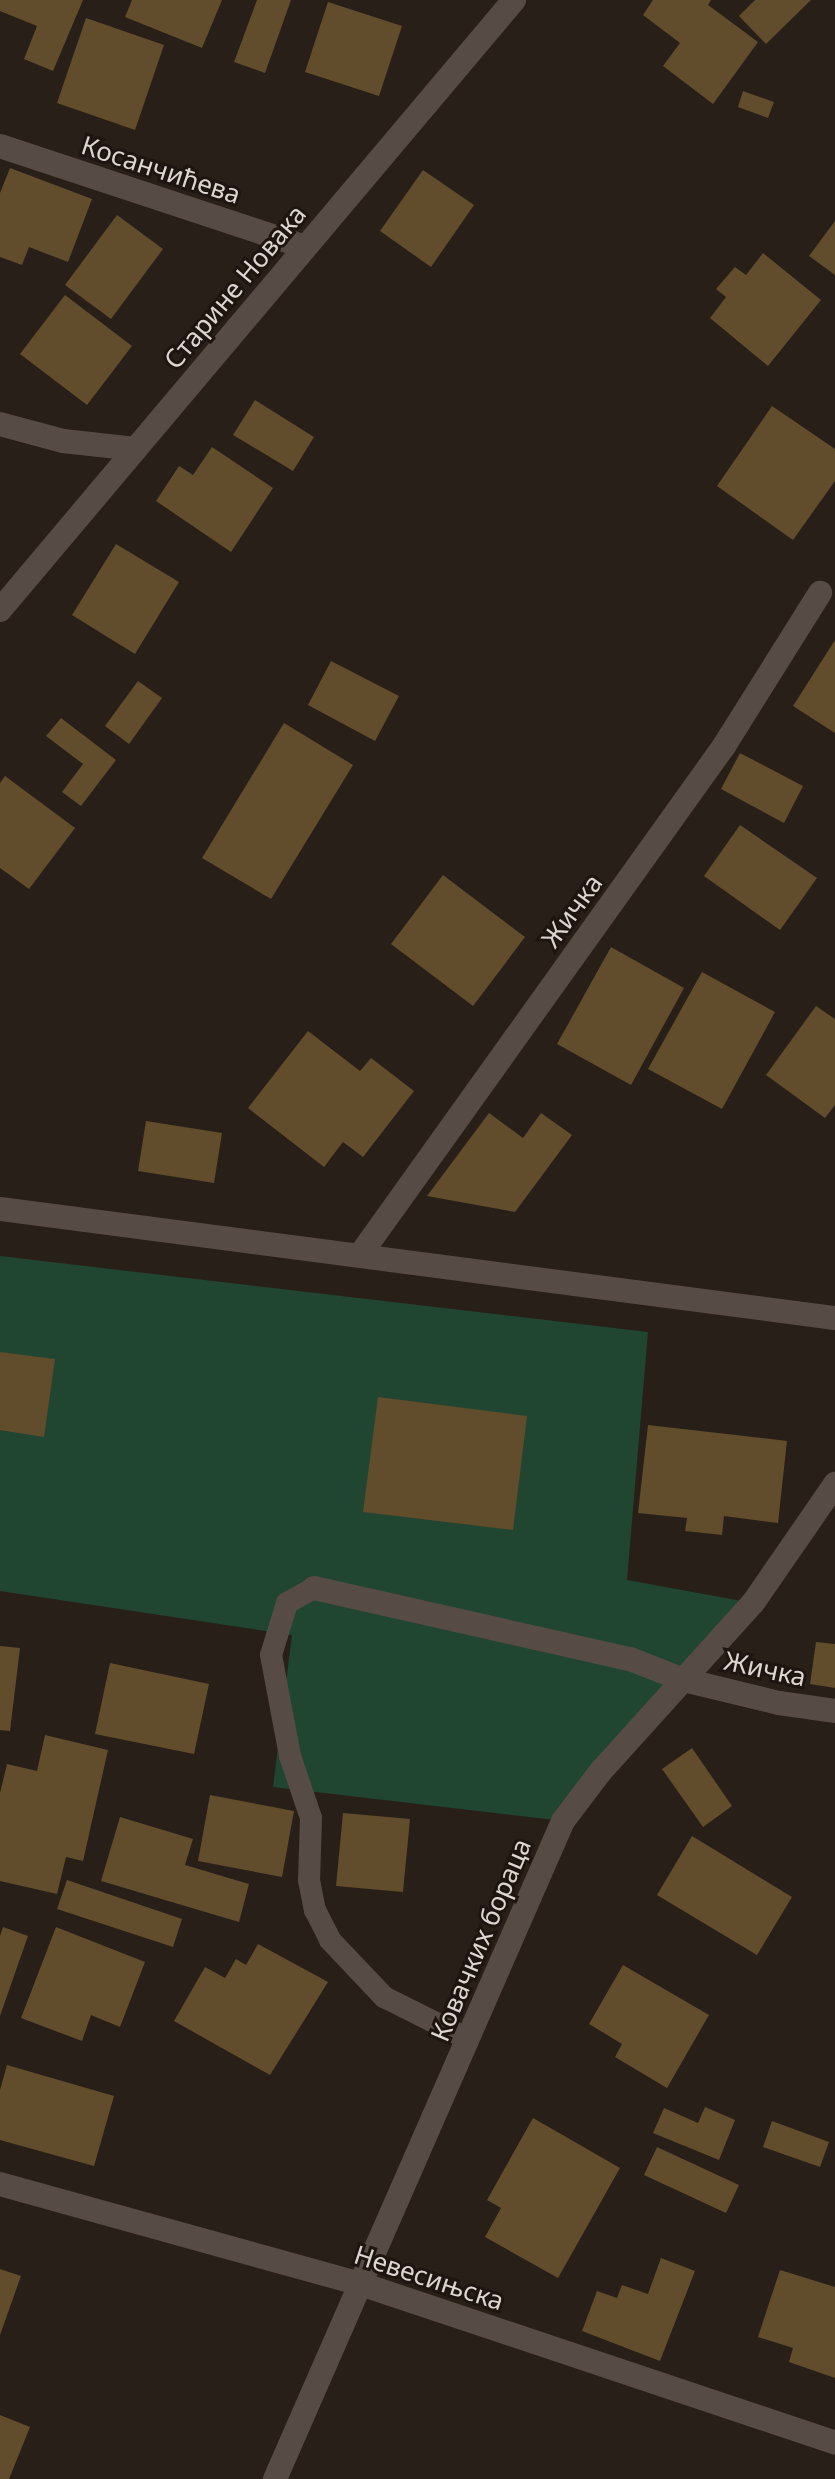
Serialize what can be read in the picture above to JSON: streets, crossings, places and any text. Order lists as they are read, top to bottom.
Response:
{
  "streets": {
    "street": [
      "Косанчићева",
      "Старине Новака",
      "Жичка",
      "Ковачких бораца",
      "Невесињска"
    ]
  },
  "crossings": [
    ["Косанчићева", "Старине Новака"],
    ["Жичка", "Ковачких бораца"],
    ["Ковачких бораца", "Невесињска"]
  ]
}
